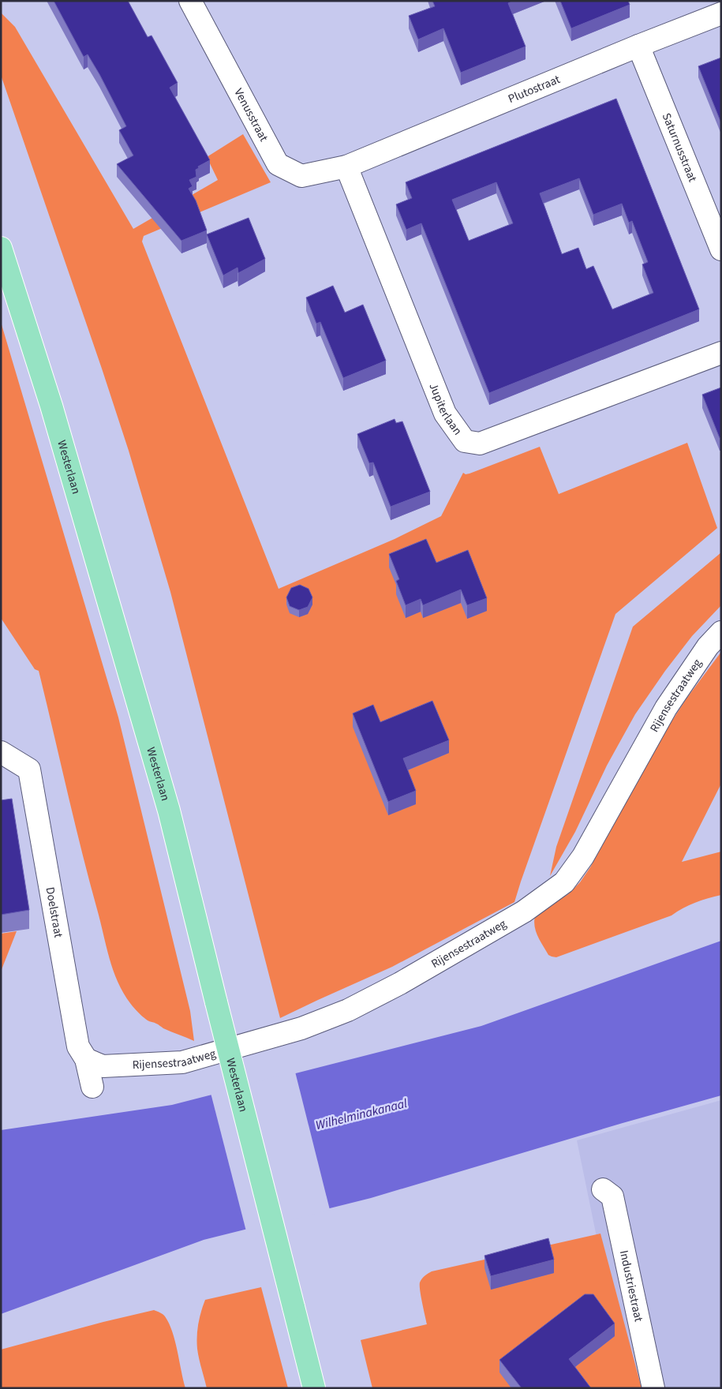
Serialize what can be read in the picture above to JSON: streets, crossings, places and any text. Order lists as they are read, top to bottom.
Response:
{
  "streets": {
    "main road": ["Westerlaan"],
    "street": [
      "Plutostraat",
      "Venusstraat",
      "Saturnusstraat",
      "Jupiterlaan",
      "Rijensestraatweg",
      "Doelstraat",
      "Industriestraat"
    ]
  },
  "crossings": [
    ["Plutostraat", "Venusstraat"],
    ["Plutostraat", "Saturnusstraat"],
    ["Plutostraat", "Jupiterlaan"],
    ["Venusstraat", "Jupiterlaan"],
    ["Rijensestraatweg", "Doelstraat"]
  ],
  "water": ["Wilhelminakanaal"]
}
